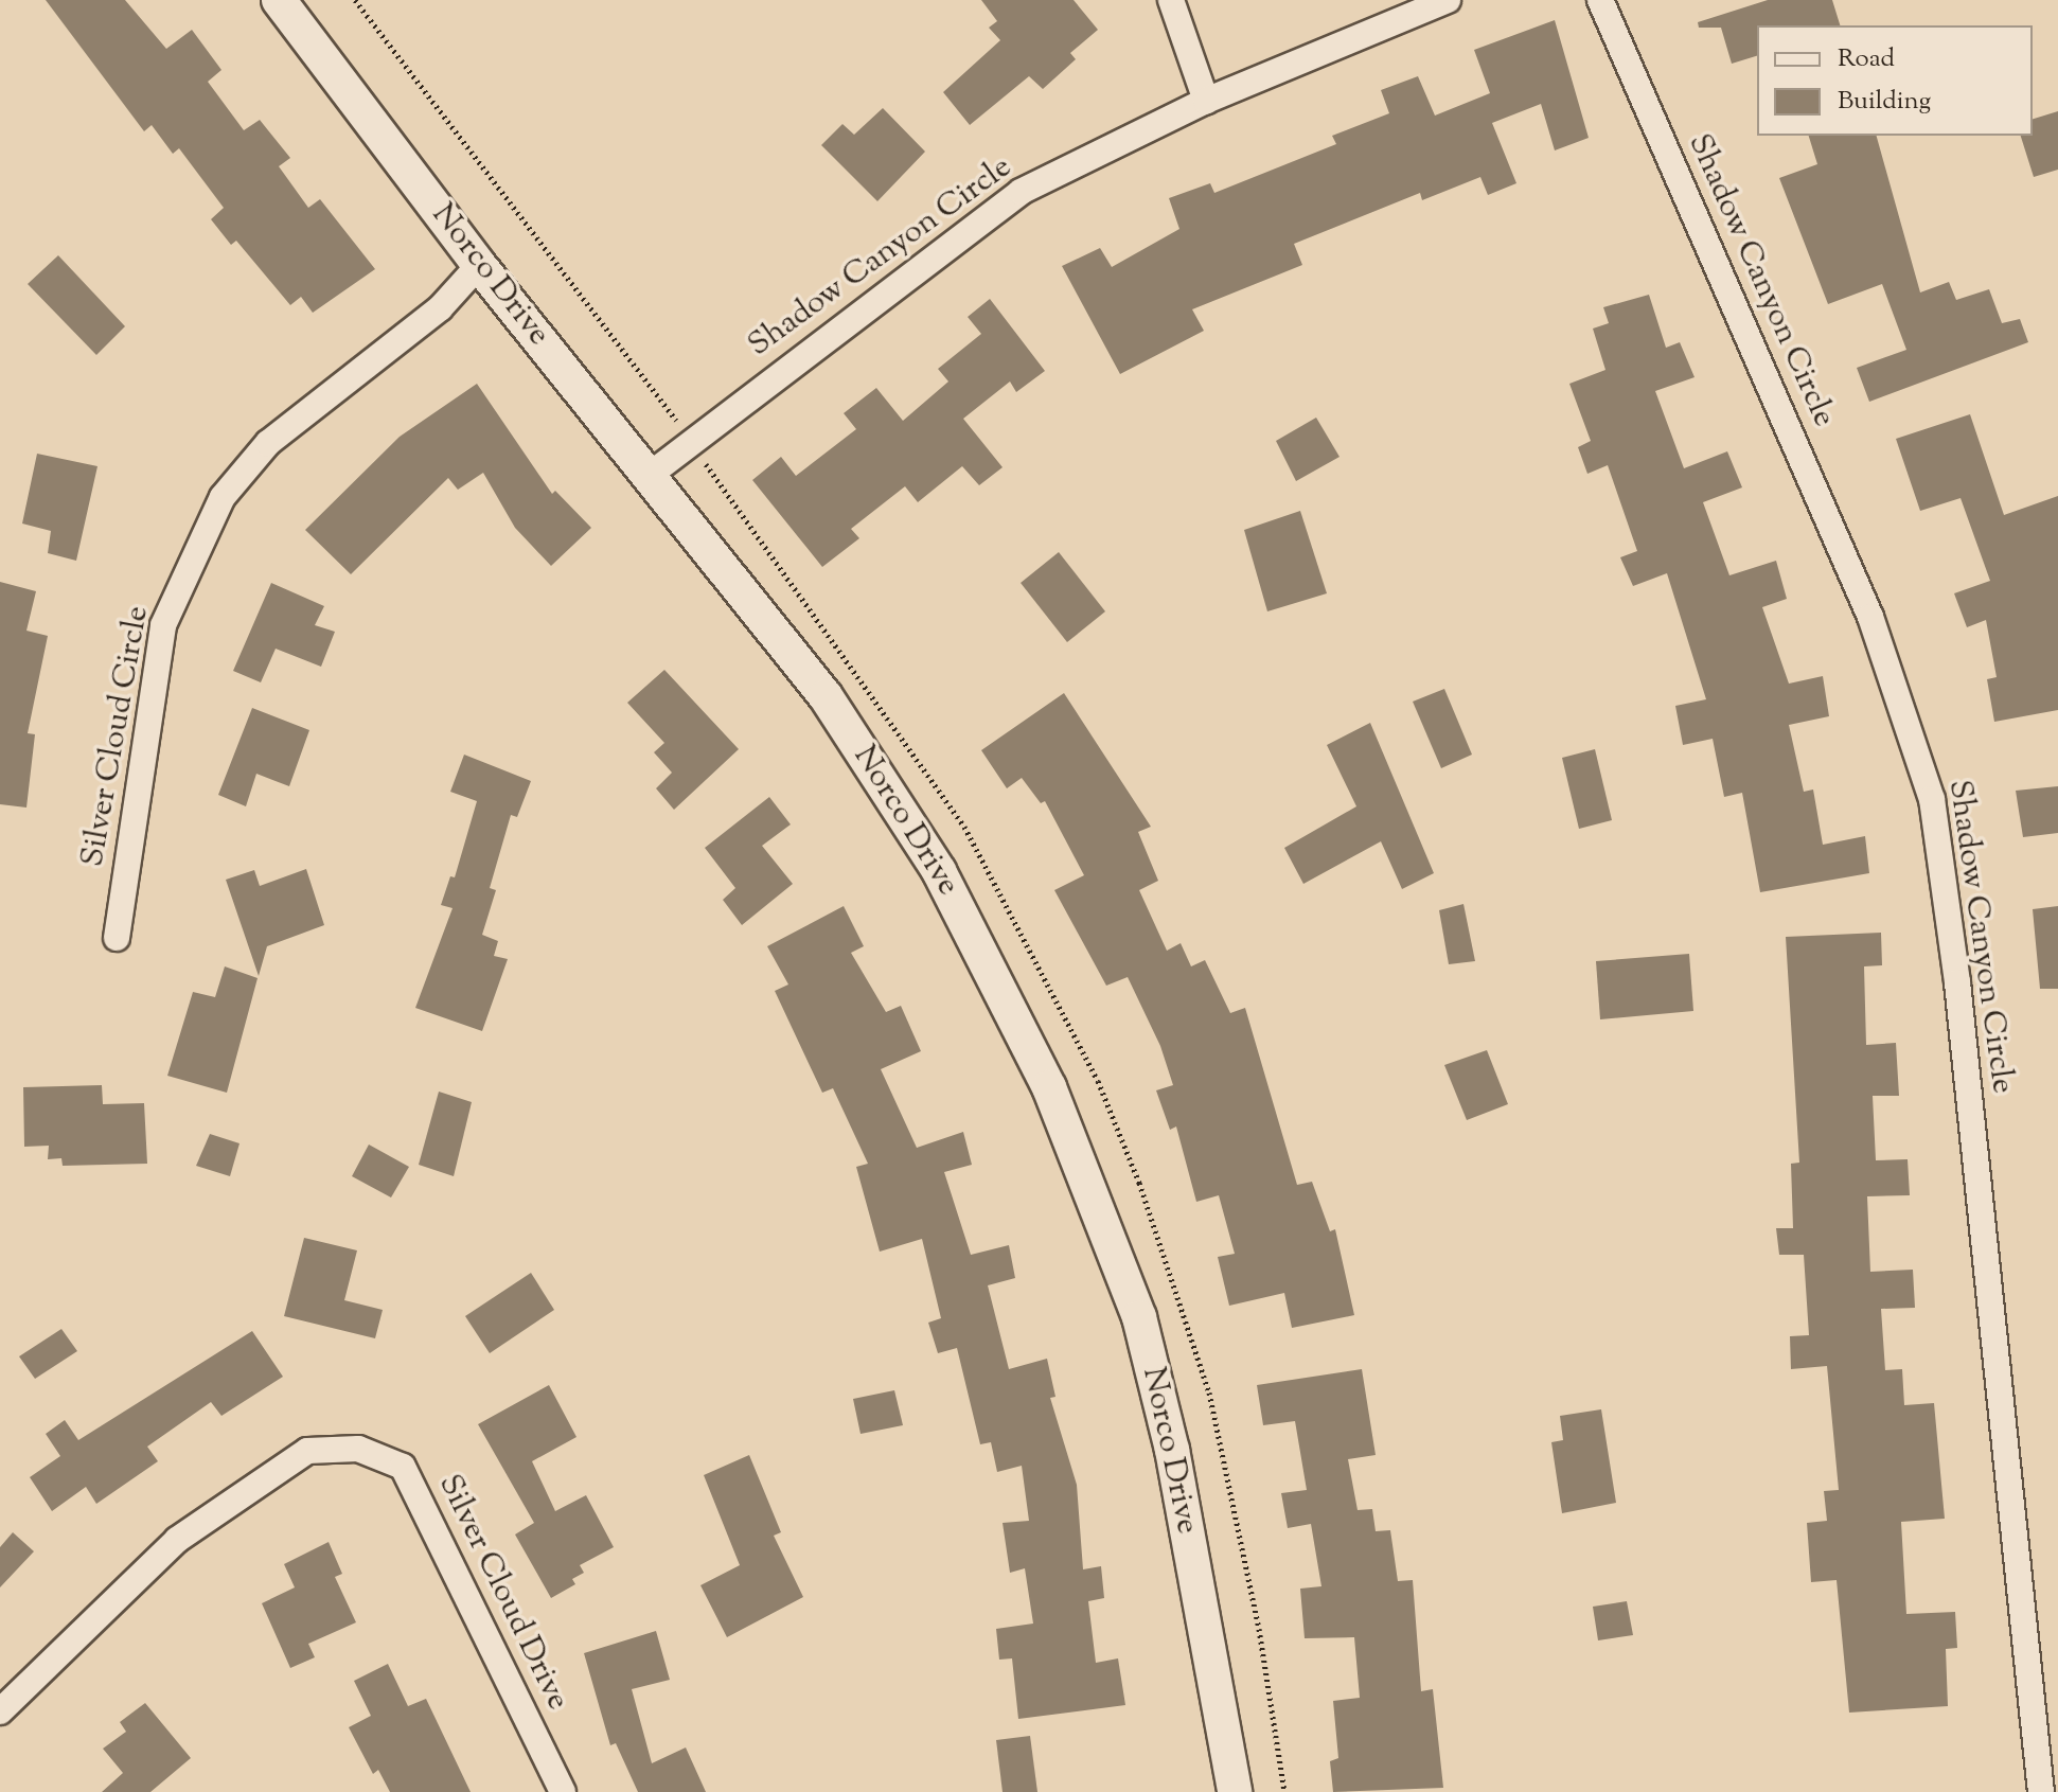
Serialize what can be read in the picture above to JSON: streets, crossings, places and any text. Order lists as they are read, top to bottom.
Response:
{
  "streets": {
    "main road": ["Norco Drive"],
    "street": ["Shadow Canyon Circle", "Silver Cloud Circle", "Silver Cloud Drive"]
  },
  "crossings": [
    ["Shadow Canyon Circle", "Norco Drive"],
    ["Norco Drive", "Silver Cloud Circle"]
  ],
  "legend": ["Road", "Building"]
}
